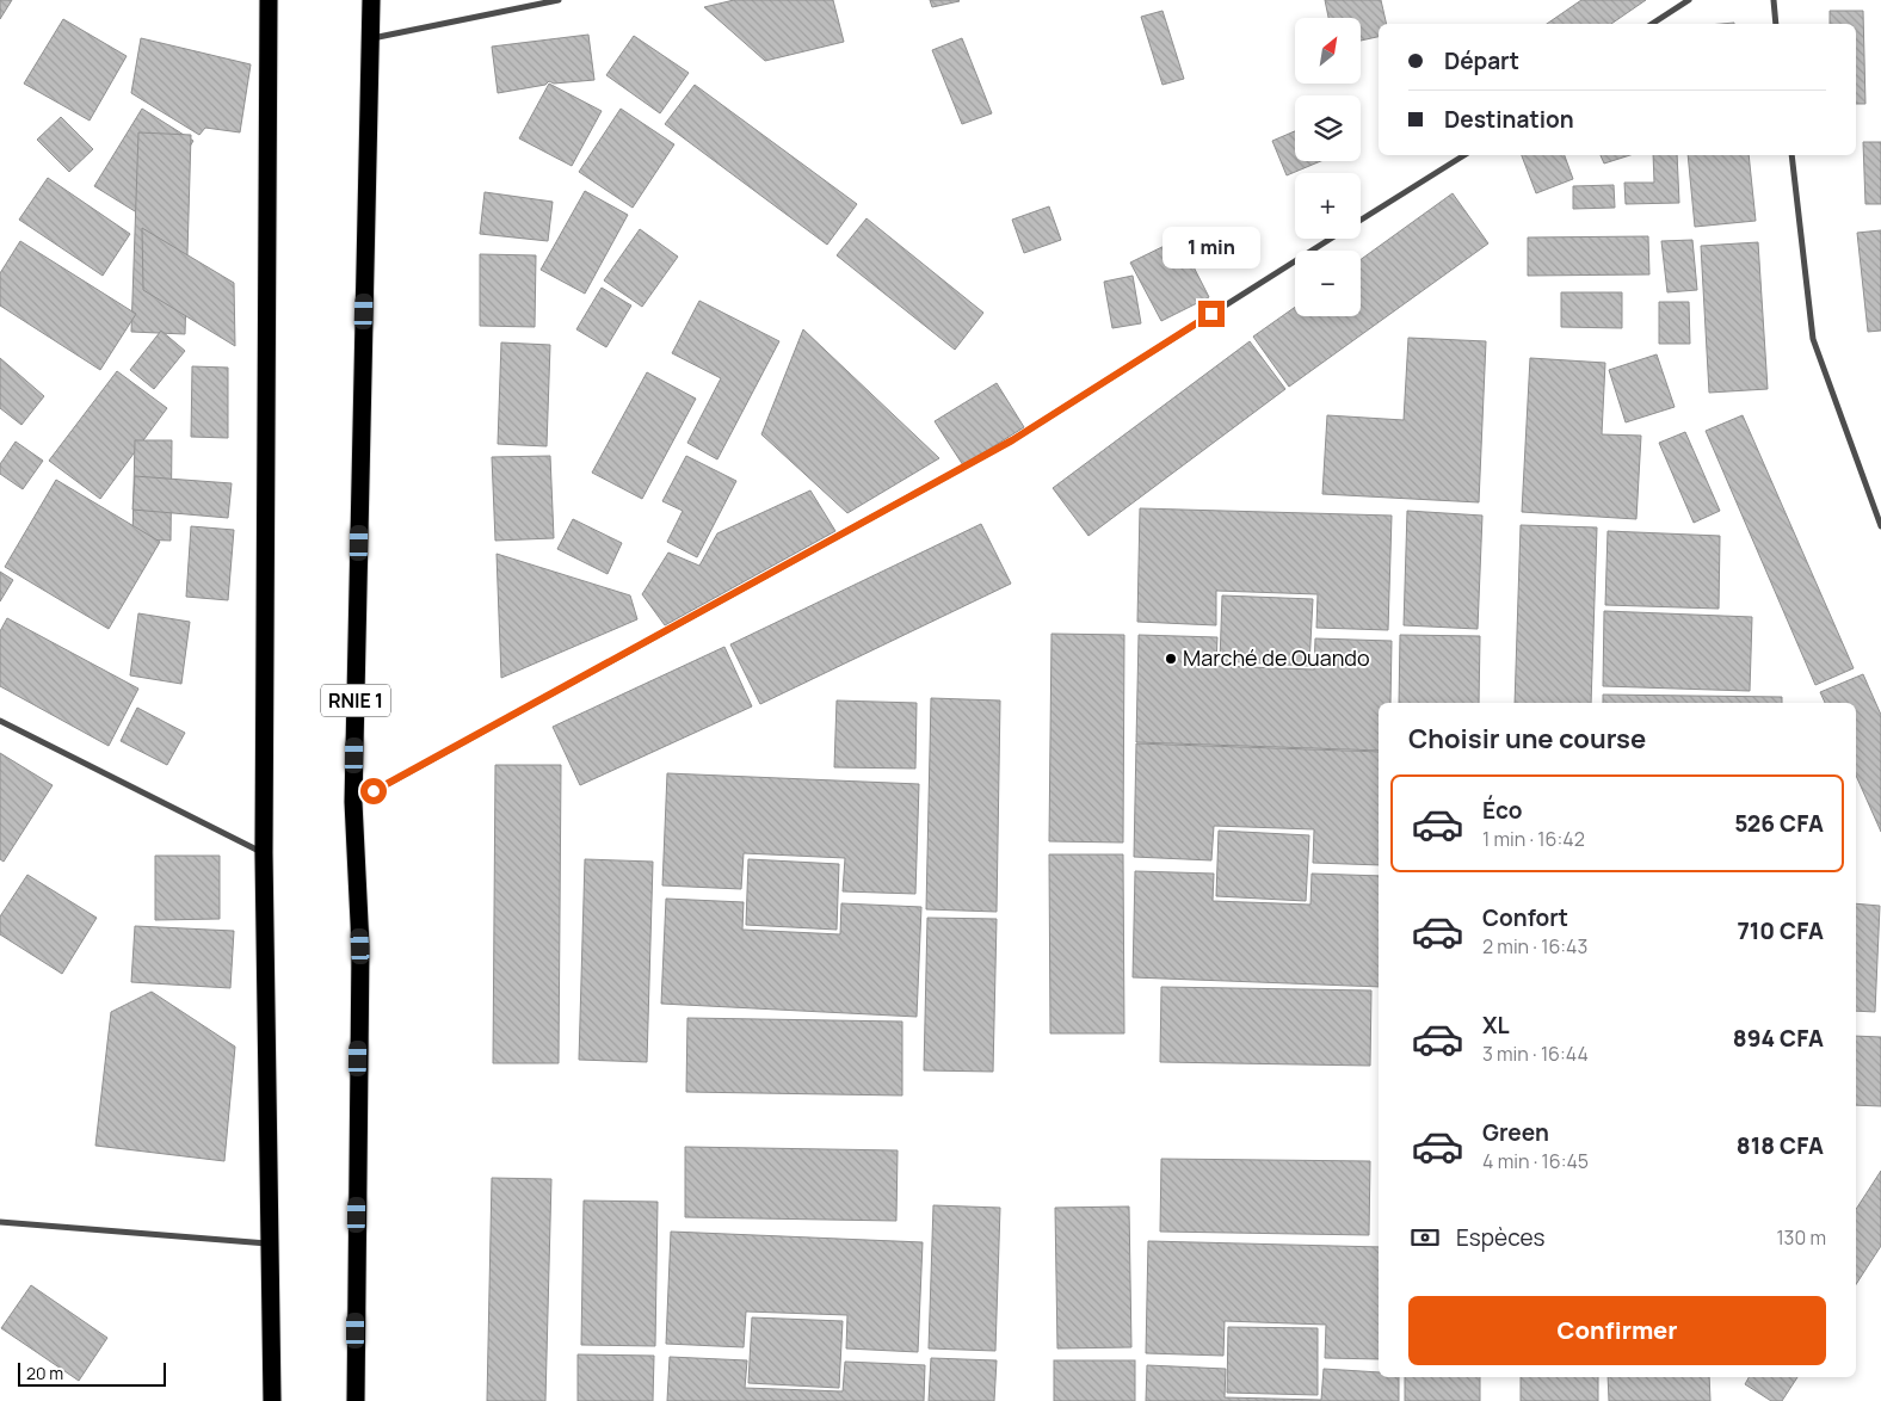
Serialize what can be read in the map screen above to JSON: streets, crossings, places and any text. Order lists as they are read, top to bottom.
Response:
{
  "streets": {
    "highway": ["RNIE 1"]
  },
  "places": ["Marché de Ouando"],
  "scale_bar": "20 m",
  "north": "top right",
  "page": {
    "map_buttons": ["+", "−"],
    "banner": ["Départ", "Destination"],
    "bubble": "1 min",
    "heading": "Choisir une course",
    "list": [
      {
        "name": "Éco",
        "note": "1 min · 16:42",
        "value": "526 CFA"
      },
      {
        "name": "Confort",
        "note": "2 min · 16:43",
        "value": "710 CFA"
      },
      {
        "name": "XL",
        "note": "3 min · 16:44",
        "value": "894 CFA"
      },
      {
        "name": "Green",
        "note": "4 min · 16:45",
        "value": "818 CFA"
      }
    ],
    "pay": ["Espèces", "130 m"],
    "buttons": "Confirmer",
    "scale": "20 m"
  }
}
